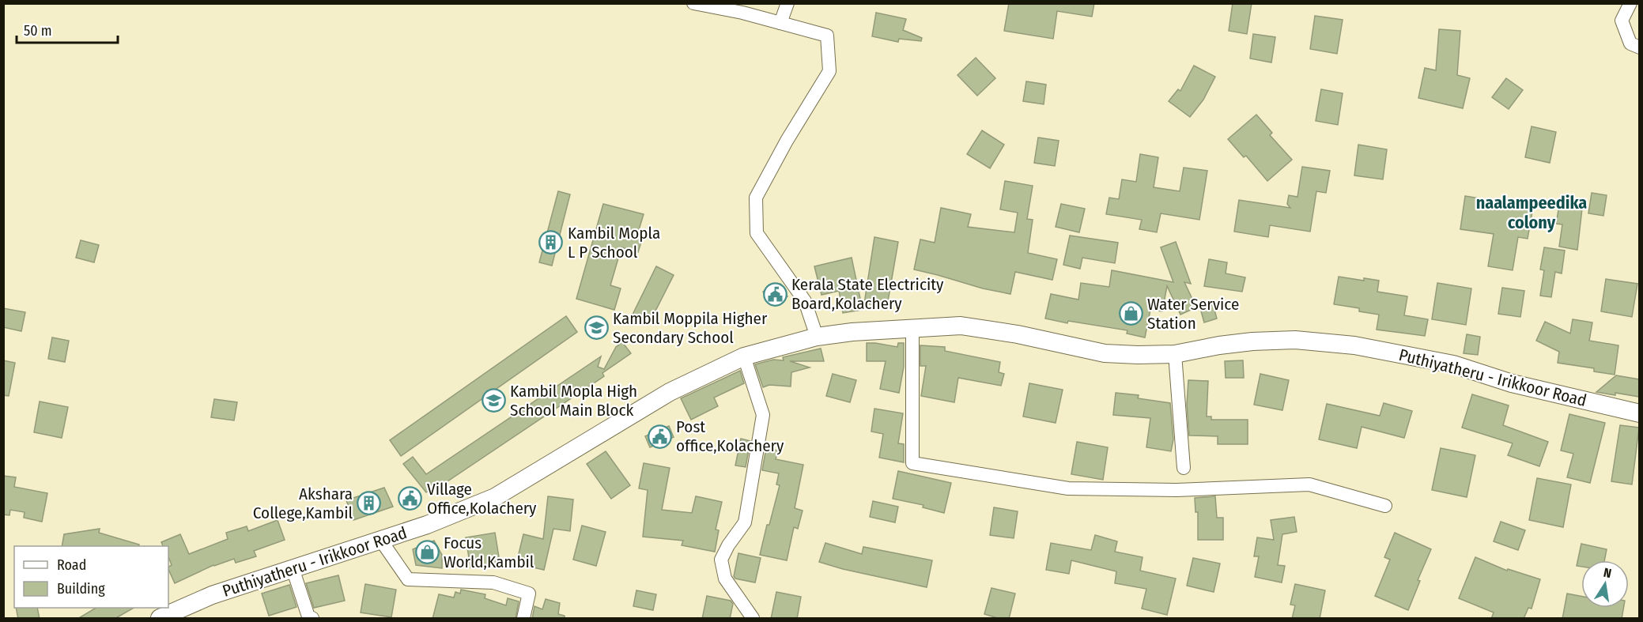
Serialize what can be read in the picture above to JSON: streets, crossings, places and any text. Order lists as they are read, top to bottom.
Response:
{
  "streets": {
    "main road": ["Puthiyatheru - Irikkoor Road"]
  },
  "districts": ["naalampeedika colony"],
  "places": {
    "building": ["Kambil Mopla L P School", "Akshara College,Kambil"],
    "public building": ["Kerala State Electricity Board,Kolachery", "Post office,Kolachery", "Village Office,Kolachery"],
    "shop": ["Water Service Station", "Focus World,Kambil"],
    "school or university": ["Kambil Moppila Higher Secondary School", "Kambil Mopla High School Main Block"]
  },
  "legend": ["Road", "Building"],
  "scale_bar": "50 m",
  "north": "top"
}
